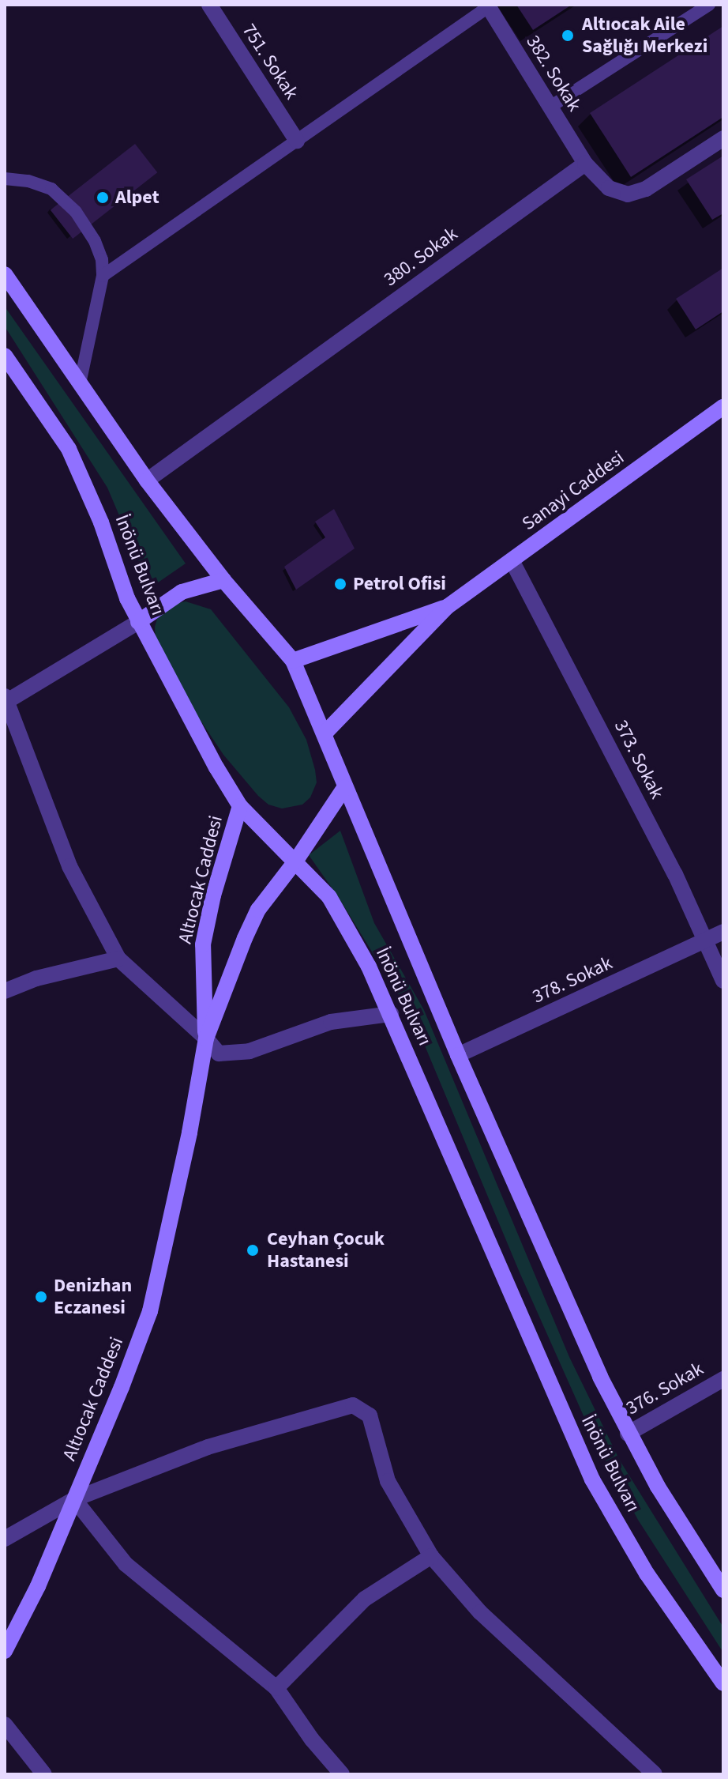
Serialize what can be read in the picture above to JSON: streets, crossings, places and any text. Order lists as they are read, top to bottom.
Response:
{
  "streets": {
    "main road": ["Sanayi Caddesi", "İnönü Bulvarı", "Altıocak Caddesi"],
    "street": [
      "751. Sokak",
      "382. Sokak",
      "380. Sokak",
      "373. Sokak",
      "378. Sokak",
      "376. Sokak"
    ]
  },
  "crossings": [
    ["382. Sokak", "380. Sokak"],
    ["380. Sokak", "İnönü Bulvarı"],
    ["Sanayi Caddesi", "İnönü Bulvarı"],
    ["Sanayi Caddesi", "373. Sokak"],
    ["İnönü Bulvarı", "Altıocak Caddesi"],
    ["İnönü Bulvarı", "378. Sokak"],
    ["İnönü Bulvarı", "376. Sokak"],
    ["373. Sokak", "378. Sokak"]
  ],
  "places": [
    "Altıocak Aile Sağlığı Merkezi",
    "Alpet",
    "Petrol Ofisi",
    "Ceyhan Çocuk Hastanesi",
    "Denizhan Eczanesi"
  ]
}
